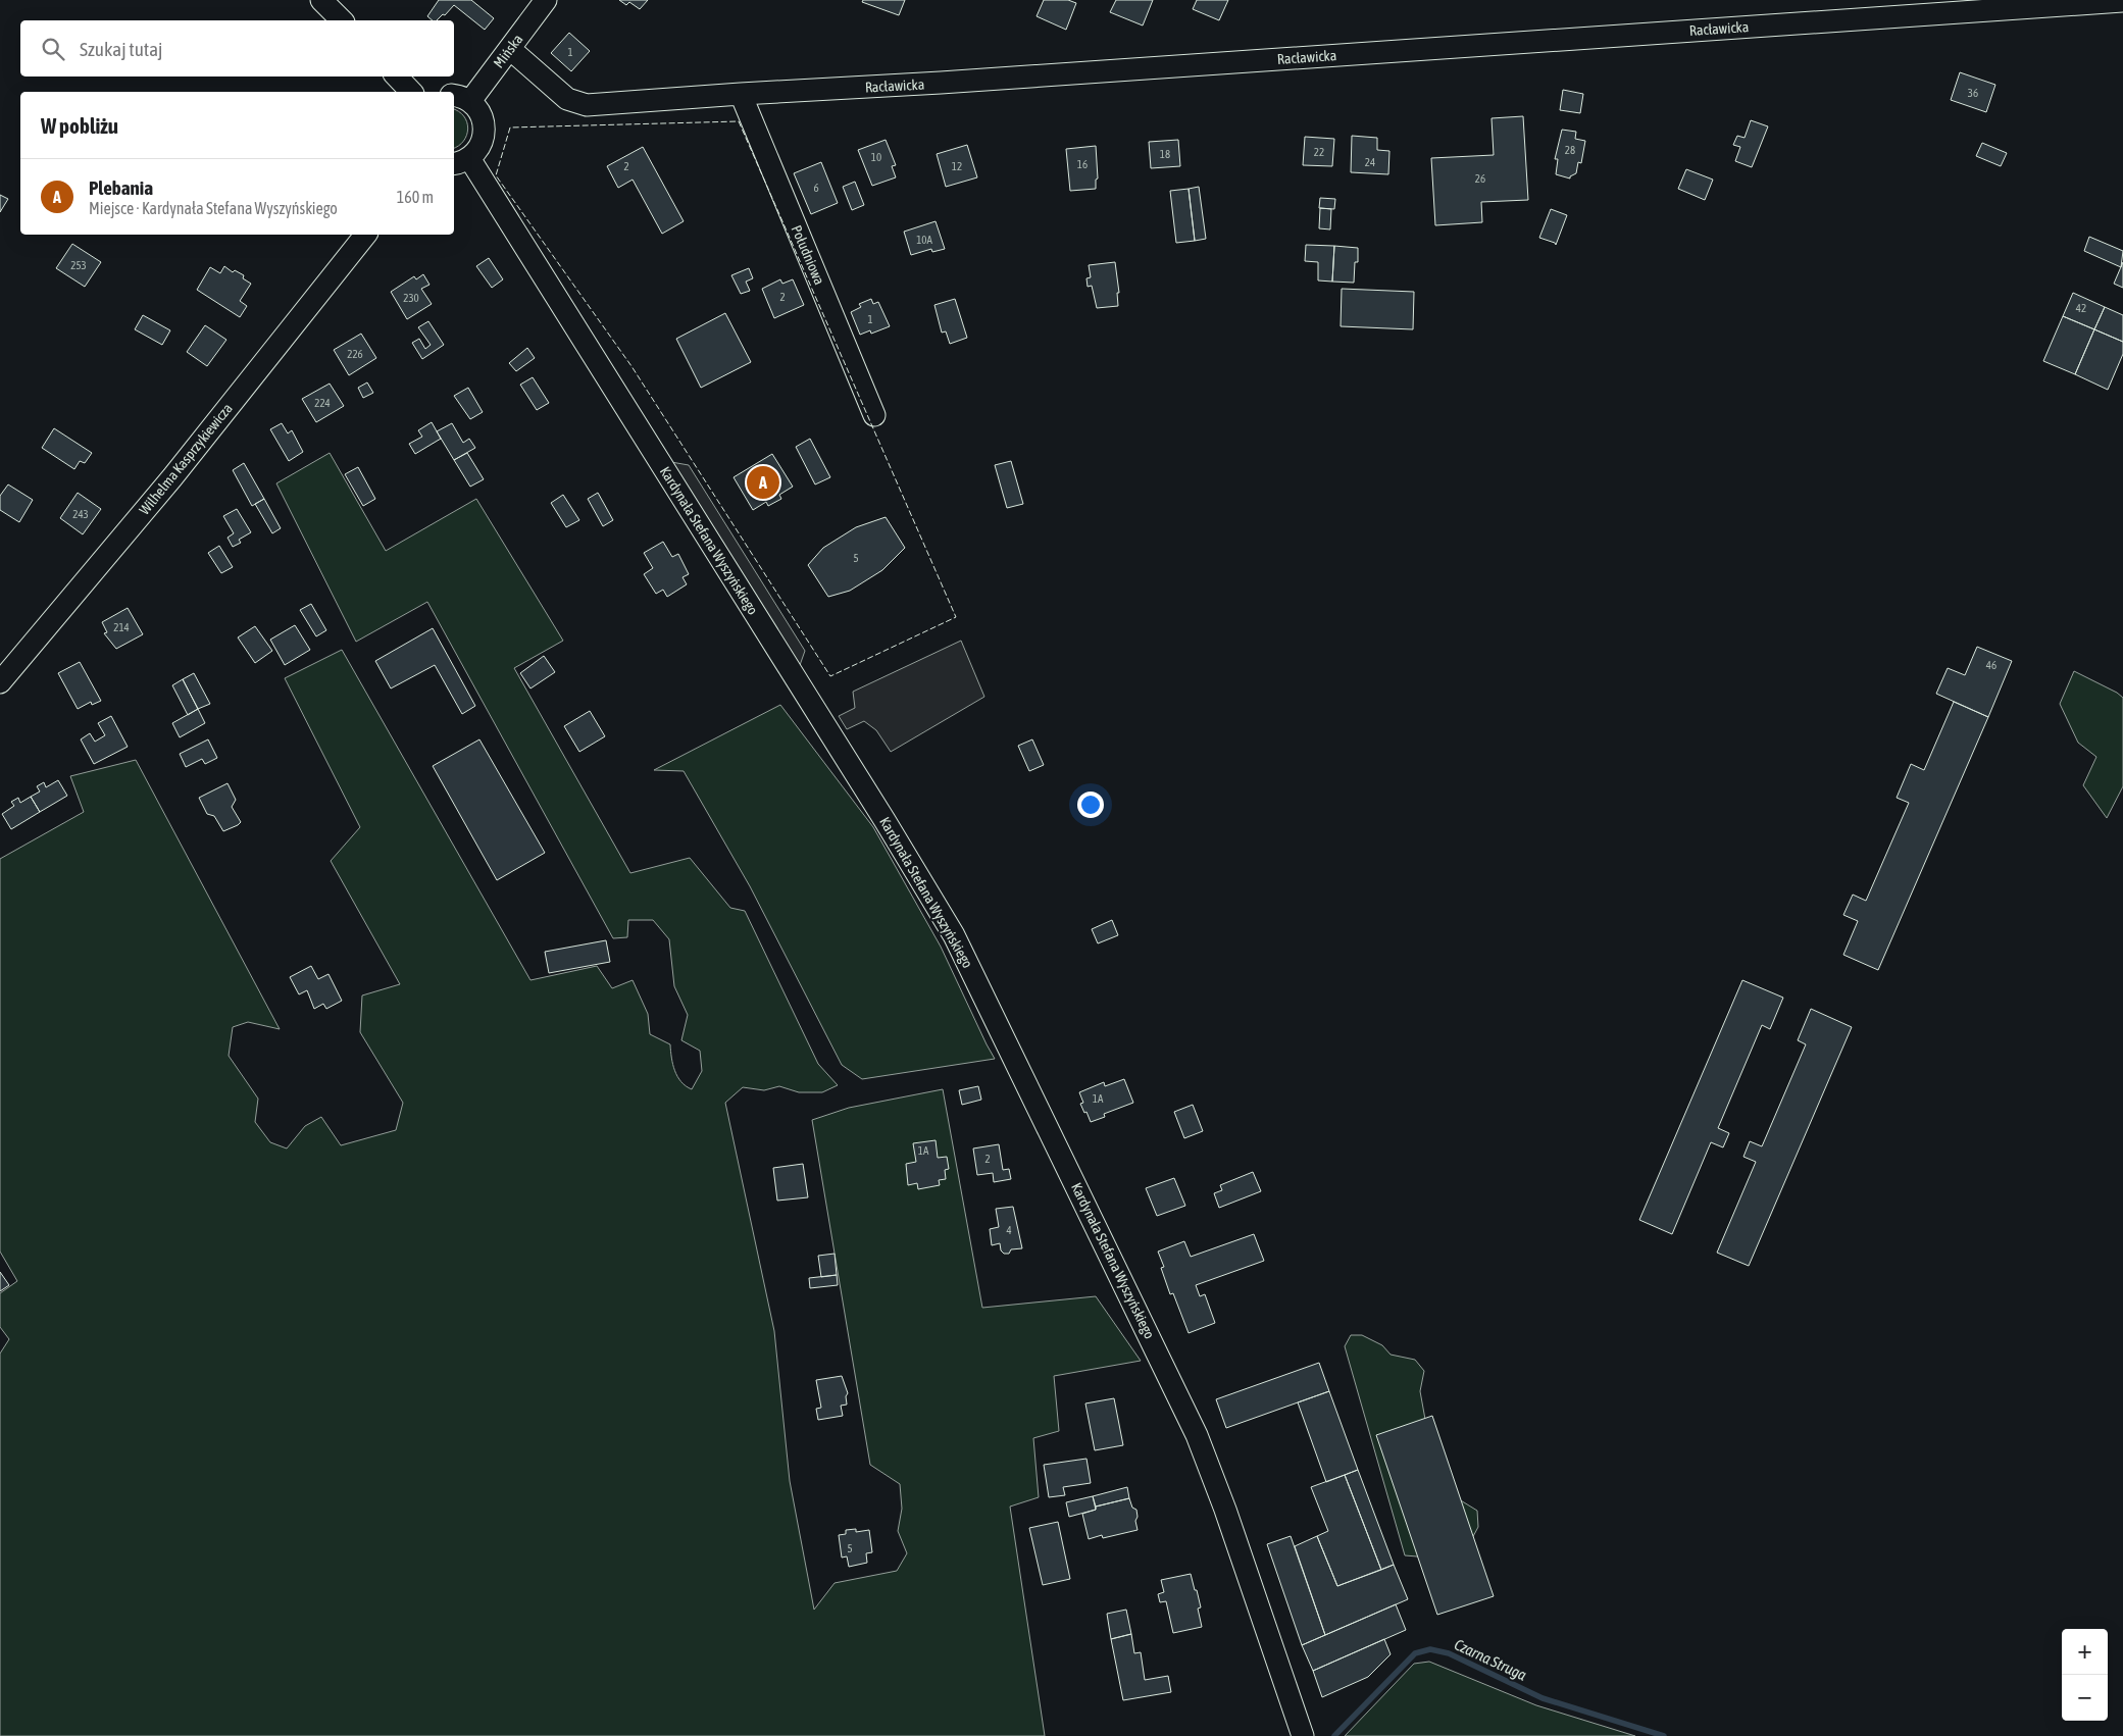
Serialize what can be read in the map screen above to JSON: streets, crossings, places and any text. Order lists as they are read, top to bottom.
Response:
{
  "streets": {
    "street": [
      "Racławicka",
      "Mińska",
      "Południowa",
      "Wilhelma Kasprzykiewicza",
      "Kardynała Stefana Wyszyńskiego"
    ]
  },
  "crossings": [
    ["Racławicka", "Mińska"],
    ["Racławicka", "Południowa"]
  ],
  "water": ["Czarna Struga"],
  "house_numbers": [
    "1",
    "36",
    "28",
    "22",
    "18",
    "10",
    "24",
    "16",
    "2",
    "12",
    "26",
    "6",
    "10A",
    "253",
    "2",
    "230",
    "42",
    "1",
    "226",
    "224",
    "243",
    "5",
    "214",
    "46",
    "1A",
    "1A",
    "2",
    "4",
    "5"
  ],
  "page": {
    "search": "Szukaj tutaj",
    "heading": "W pobliżu",
    "list": [
      {
        "mark": "A",
        "name": "Plebania",
        "note": "Miejsce · Kardynała Stefana Wyszyńskiego",
        "value": "160 m"
      }
    ],
    "pins": "A",
    "map_buttons": ["+", "−"]
  }
}
